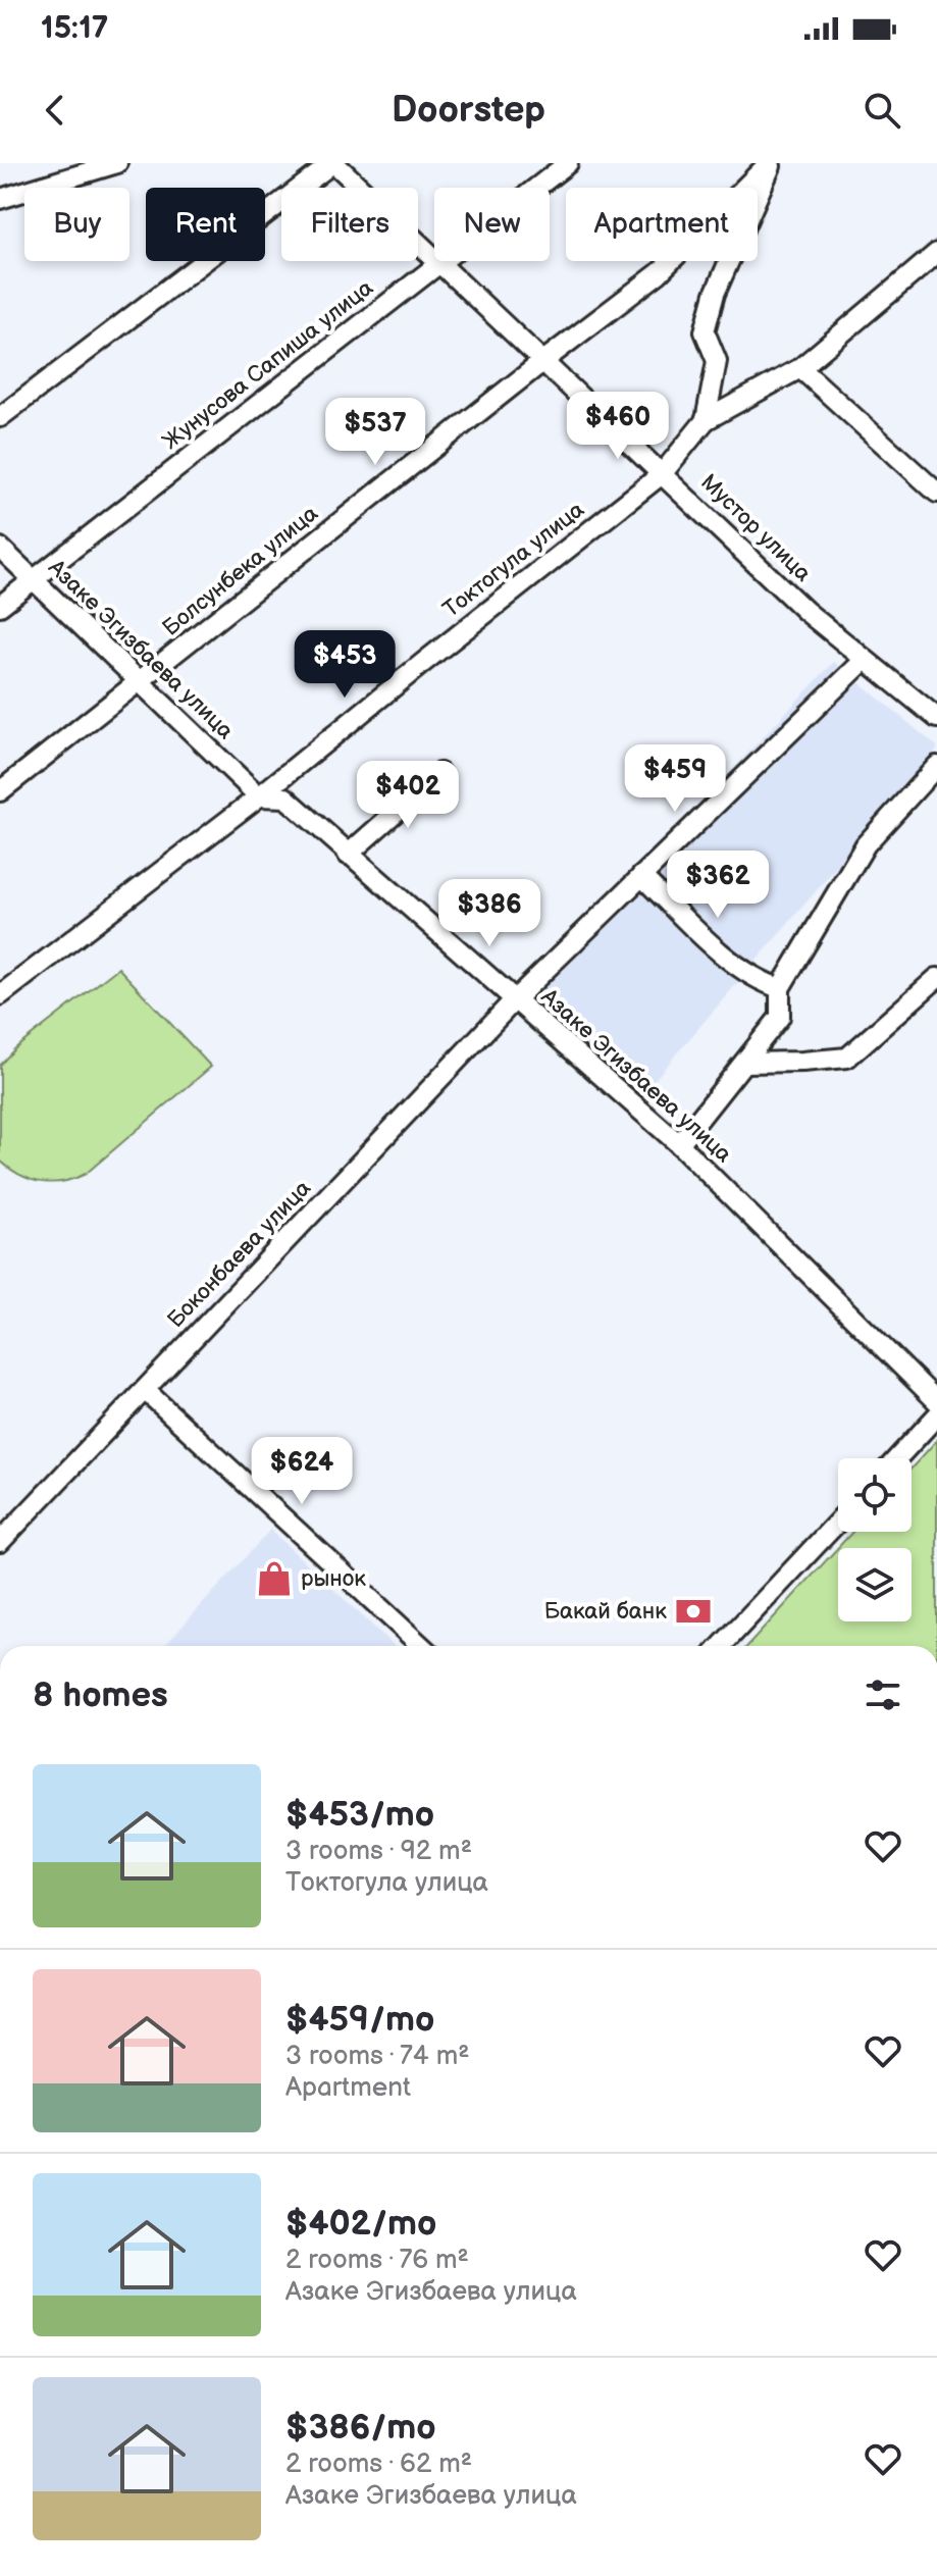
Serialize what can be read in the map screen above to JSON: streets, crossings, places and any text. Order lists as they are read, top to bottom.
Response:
{
  "streets": {
    "street": [
      "Жунусова Сапиша улица",
      "Мустор улица",
      "Токтогула улица",
      "Болсунбека улица",
      "Азаке Эгизбаева улица",
      "Боконбаева улица"
    ]
  },
  "crossings": [
    ["Жунусова Сапиша улица", "Мустор улица"],
    ["Жунусова Сапиша улица", "Азаке Эгизбаева улица"],
    ["Мустор улица", "Токтогула улица"],
    ["Мустор улица", "Болсунбека улица"],
    ["Мустор улица", "Боконбаева улица"],
    ["Токтогула улица", "Азаке Эгизбаева улица"],
    ["Болсунбека улица", "Азаке Эгизбаева улица"],
    ["Азаке Эгизбаева улица", "Боконбаева улица"]
  ],
  "places": {
    "shop": ["рынок"],
    "bank": ["Бакай банк"]
  },
  "page": {
    "status": "15:17",
    "header": "Doorstep",
    "chip": [
      "Buy",
      "Rent",
      "Filters",
      "New",
      "Apartment"
    ],
    "price": [
      "$460",
      "$537",
      "$453",
      "$459",
      "$402",
      "$362",
      "$386",
      "$624"
    ],
    "heading": "8 homes",
    "list": [
      {
        "name": "$453/mo",
        "note": "3 rooms · 92 m² · Токтогула улица"
      },
      {
        "name": "$459/mo",
        "note": "3 rooms · 74 m² · Apartment"
      },
      {
        "name": "$402/mo",
        "note": "2 rooms · 76 m² · Азаке Эгизбаева улица"
      },
      {
        "name": "$386/mo",
        "note": "2 rooms · 62 m² · Азаке Эгизбаева улица"
      }
    ]
  }
}
